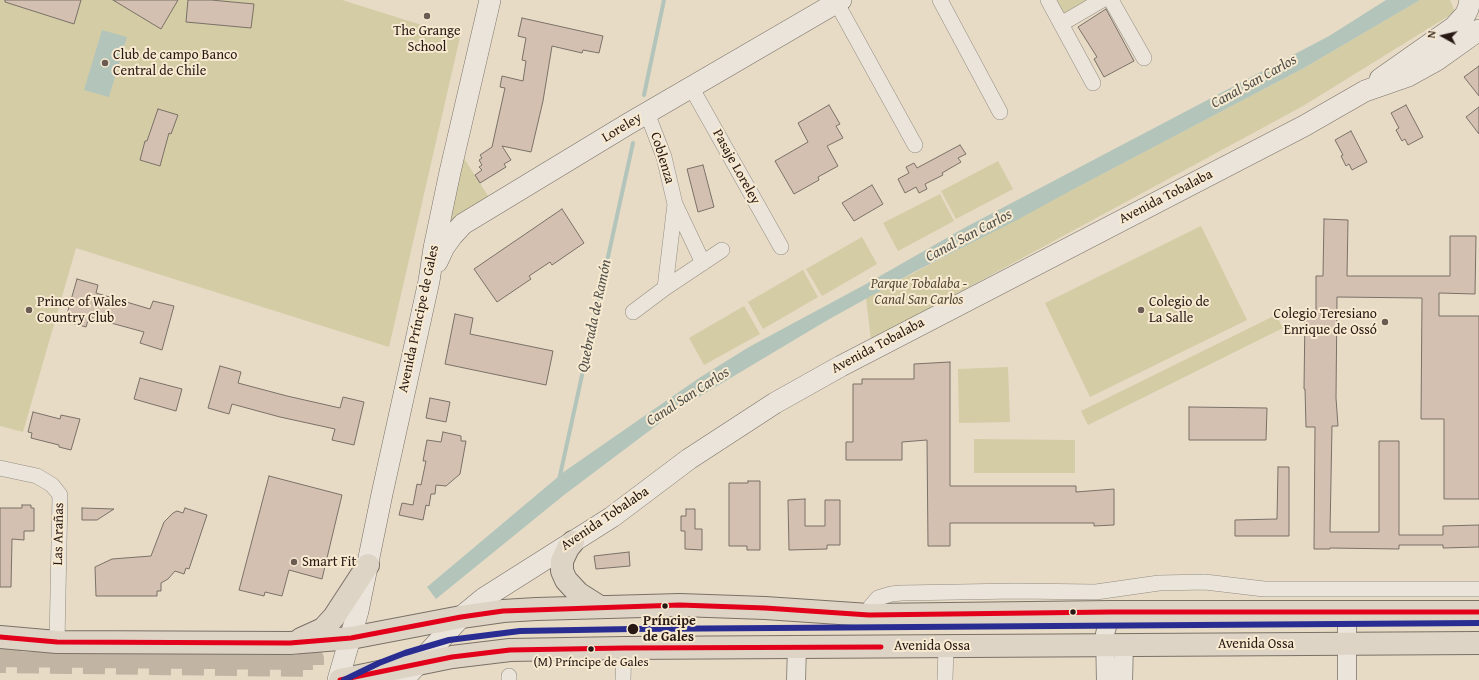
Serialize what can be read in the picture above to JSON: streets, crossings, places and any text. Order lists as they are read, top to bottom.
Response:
{
  "streets": {
    "main road": [
      "Loreley",
      "Avenida Tobalaba",
      "Avenida Príncipe de Gales",
      "Avenida Ossa"
    ],
    "street": ["Coblenza", "Pasaje Loreley", "Las Arañas"]
  },
  "crossings": [
    ["Loreley", "Coblenza"],
    ["Loreley", "Pasaje Loreley"],
    ["Loreley", "Avenida Príncipe de Gales"],
    ["Avenida Tobalaba", "Avenida Ossa"]
  ],
  "water": ["Canal San Carlos", "Quebrada de Ramón"],
  "parks": ["Parque Tobalaba - Canal San Carlos"],
  "places": [
    "The Grange School",
    "Club de campo Banco Central de Chile",
    "Prince of Wales Country Club",
    "Colegio de La Salle",
    "Colegio Teresiano Enrique de Ossó",
    "Smart Fit",
    "Príncipe de Gales",
    "(M) Príncipe de Gales"
  ],
  "north": "left"
}
